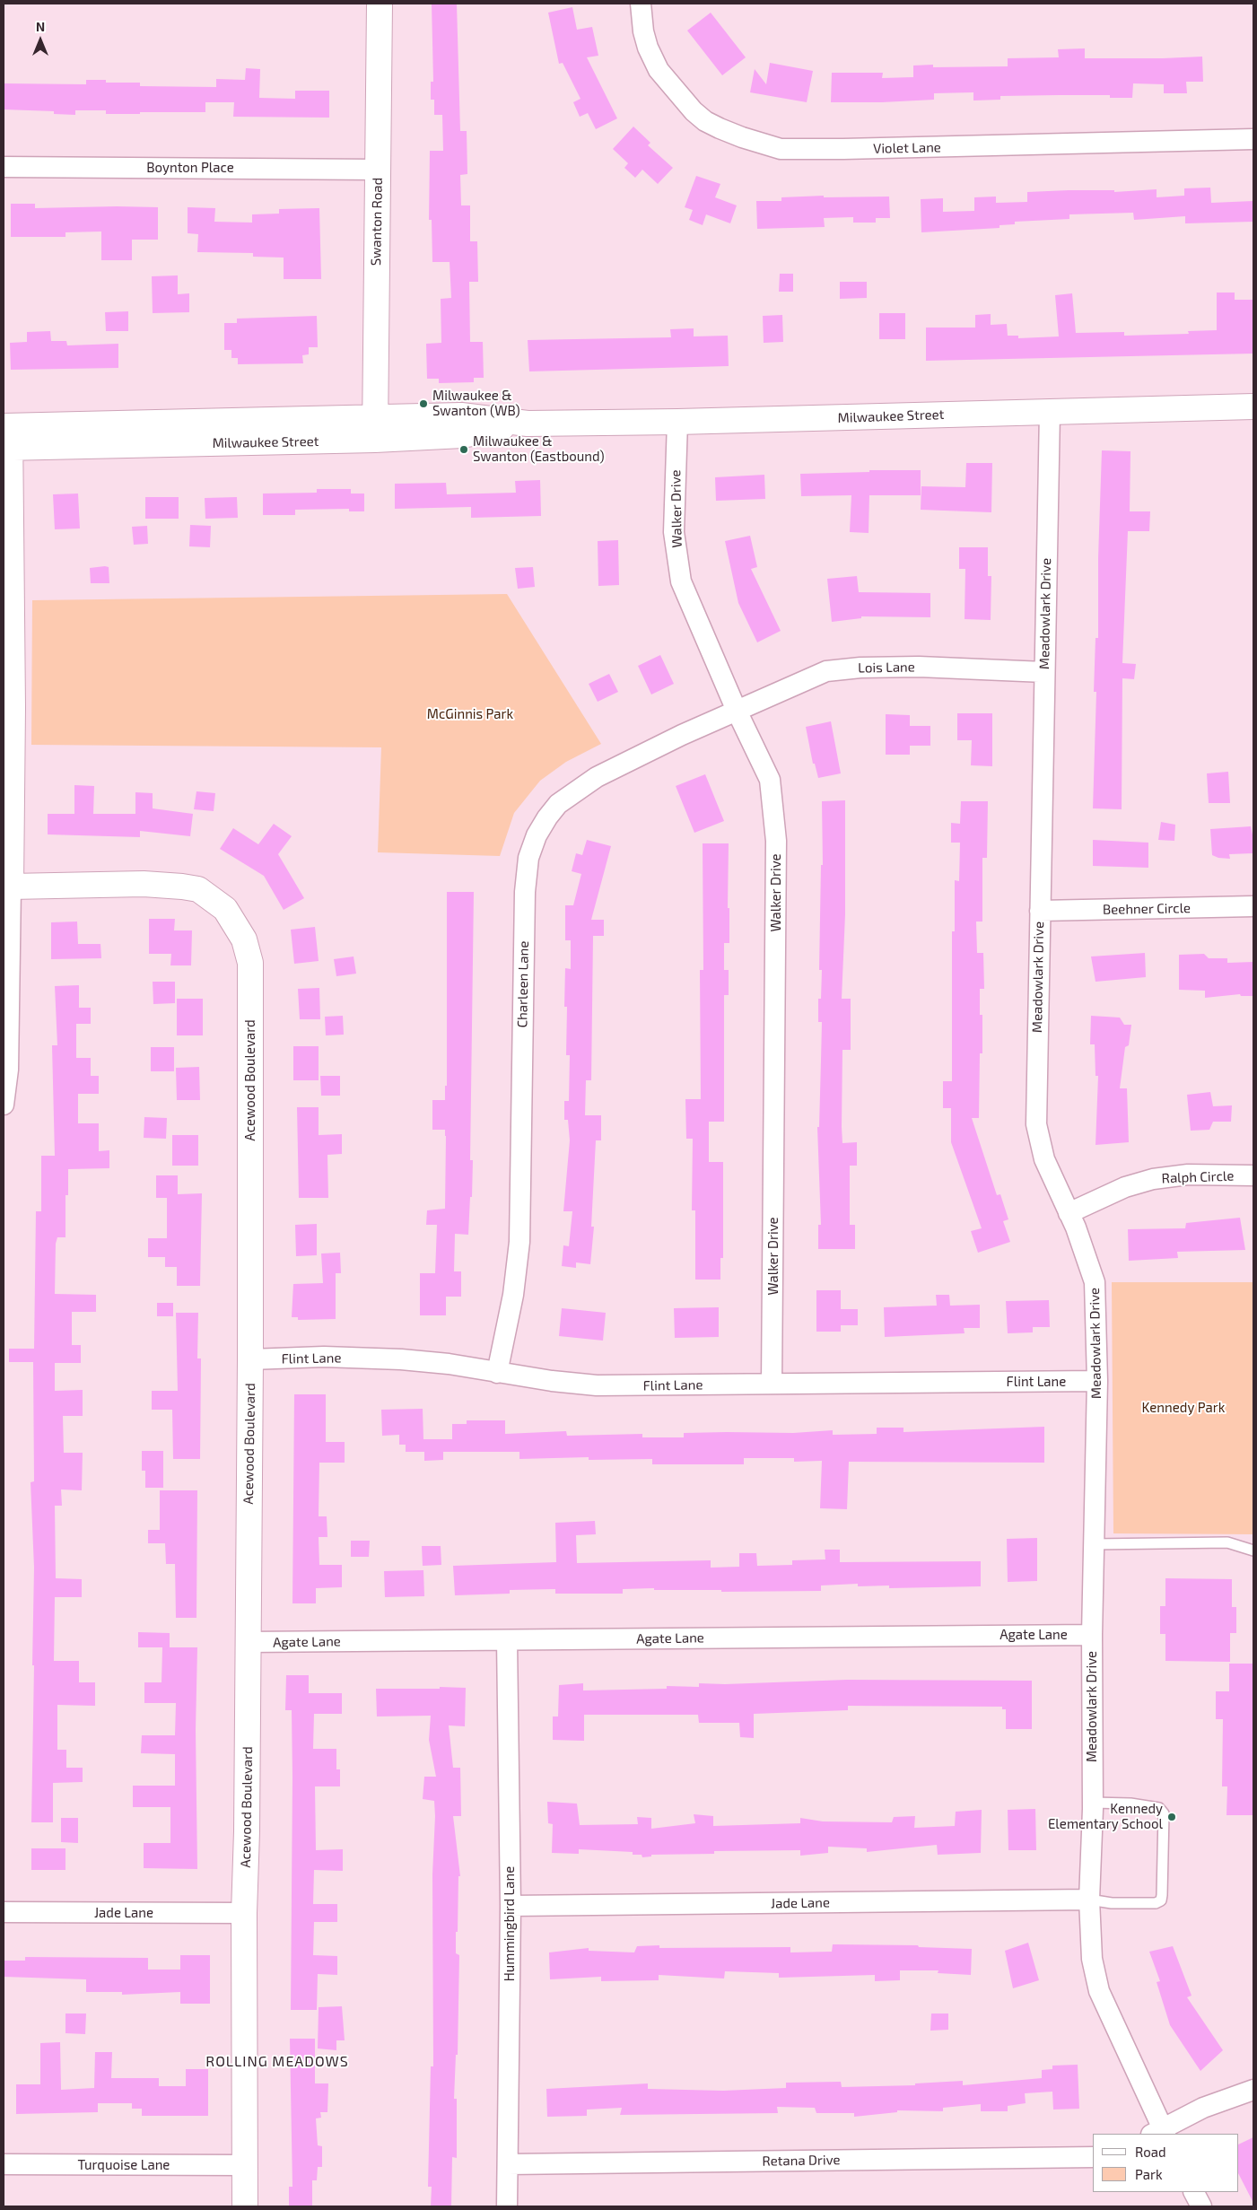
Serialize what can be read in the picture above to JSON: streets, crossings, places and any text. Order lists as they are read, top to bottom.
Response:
{
  "streets": {
    "street": [
      "Violet Lane",
      "Boynton Place",
      "Swanton Road",
      "Milwaukee Street",
      "Walker Drive",
      "Meadowlark Drive",
      "Lois Lane",
      "Beehner Circle",
      "Charleen Lane",
      "Acewood Boulevard",
      "Ralph Circle",
      "Flint Lane",
      "Agate Lane",
      "Jade Lane",
      "Hummingbird Lane",
      "Retana Drive",
      "Turquoise Lane"
    ]
  },
  "crossings": [
    ["Boynton Place", "Swanton Road"],
    ["Swanton Road", "Milwaukee Street"],
    ["Milwaukee Street", "Walker Drive"],
    ["Milwaukee Street", "Meadowlark Drive"],
    ["Walker Drive", "Lois Lane"],
    ["Walker Drive", "Charleen Lane"],
    ["Walker Drive", "Flint Lane"],
    ["Meadowlark Drive", "Lois Lane"],
    ["Meadowlark Drive", "Beehner Circle"],
    ["Meadowlark Drive", "Ralph Circle"],
    ["Meadowlark Drive", "Flint Lane"],
    ["Meadowlark Drive", "Agate Lane"],
    ["Meadowlark Drive", "Jade Lane"],
    ["Lois Lane", "Charleen Lane"],
    ["Charleen Lane", "Flint Lane"],
    ["Acewood Boulevard", "Flint Lane"],
    ["Acewood Boulevard", "Agate Lane"],
    ["Acewood Boulevard", "Jade Lane"],
    ["Acewood Boulevard", "Turquoise Lane"],
    ["Agate Lane", "Hummingbird Lane"],
    ["Jade Lane", "Hummingbird Lane"],
    ["Hummingbird Lane", "Retana Drive"]
  ],
  "districts": ["ROLLING MEADOWS"],
  "parks": ["McGinnis Park", "Kennedy Park"],
  "places": ["Milwaukee & Swanton (WB)", "Milwaukee & Swanton (Eastbound)", "Kennedy Elementary School"],
  "legend": ["Road", "Park"],
  "north": "top"
}
